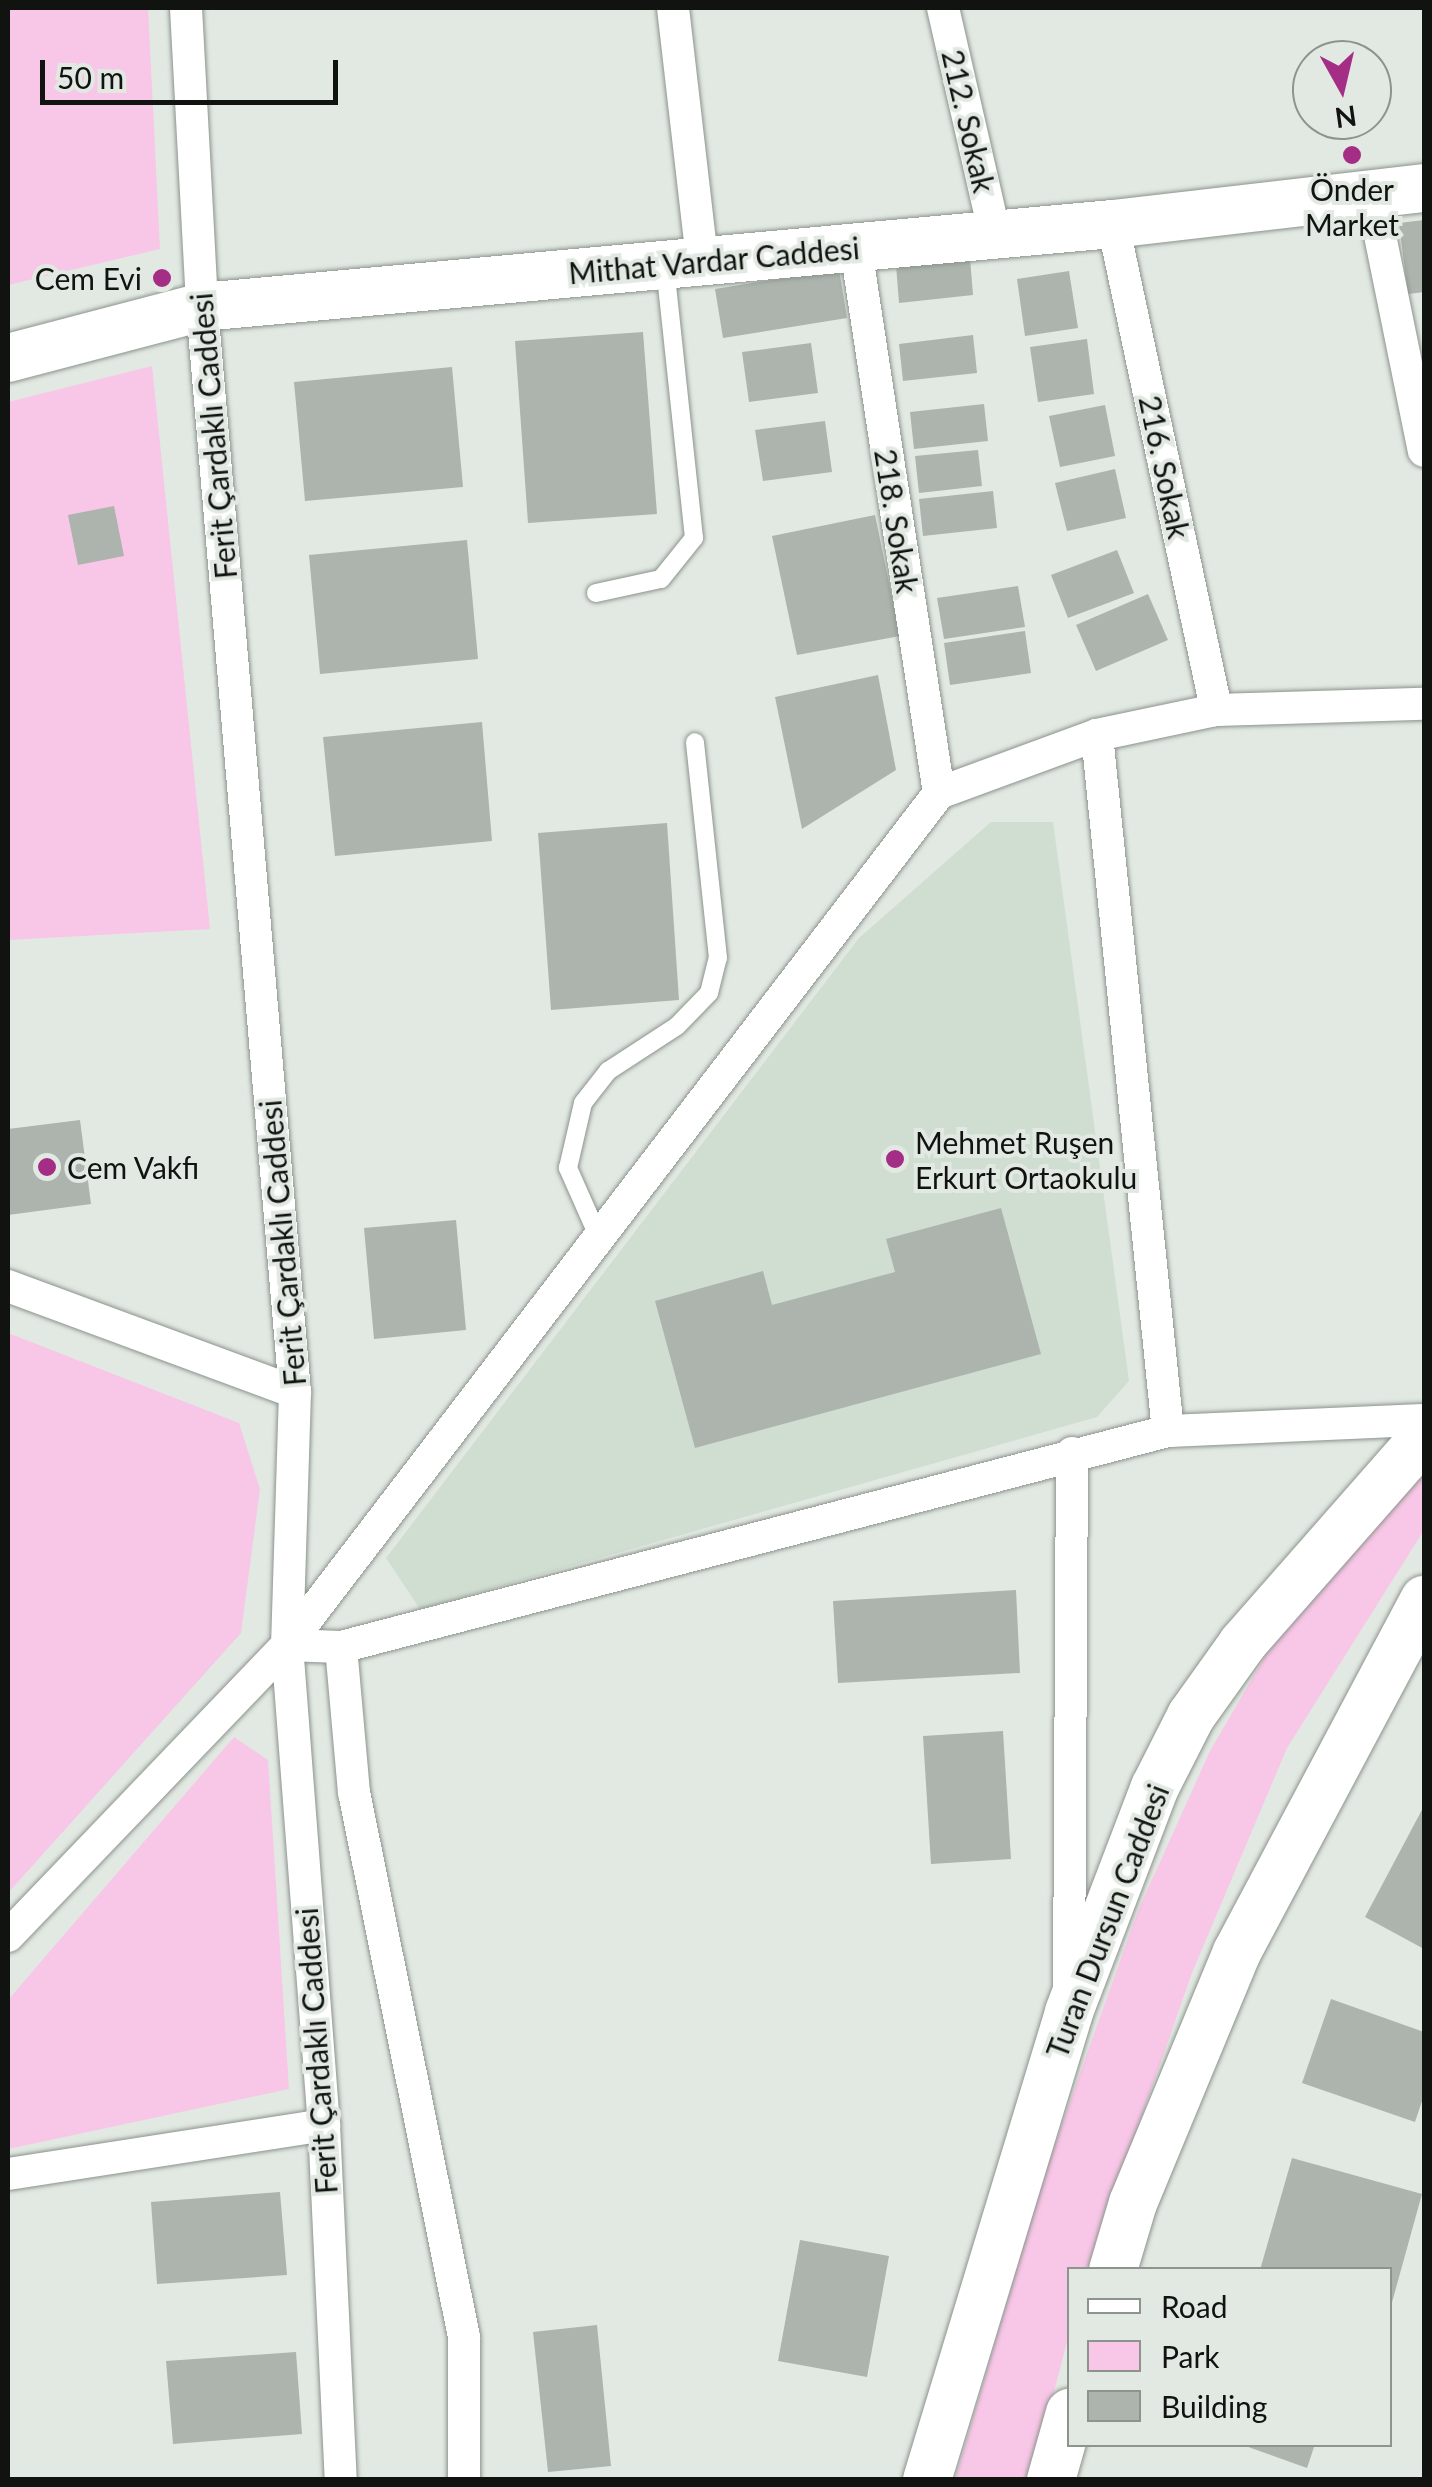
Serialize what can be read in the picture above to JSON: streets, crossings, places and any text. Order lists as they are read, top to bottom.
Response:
{
  "streets": {
    "main road": ["Mithat Vardar Caddesi", "Turan Dursun Caddesi"],
    "street": [
      "212. Sokak",
      "Ferit Çardaklı Caddesi",
      "216. Sokak",
      "218. Sokak"
    ]
  },
  "crossings": [
    ["212. Sokak", "Mithat Vardar Caddesi"],
    ["Mithat Vardar Caddesi", "Ferit Çardaklı Caddesi"],
    ["Mithat Vardar Caddesi", "216. Sokak"],
    ["Mithat Vardar Caddesi", "218. Sokak"]
  ],
  "places": [
    "Önder Market",
    "Cem Evi",
    "Mehmet Ruşen Erkurt Ortaokulu",
    "Cem Vakfı"
  ],
  "legend": ["Road", "Park", "Building"],
  "scale_bar": "50 m",
  "north": "bottom"
}
